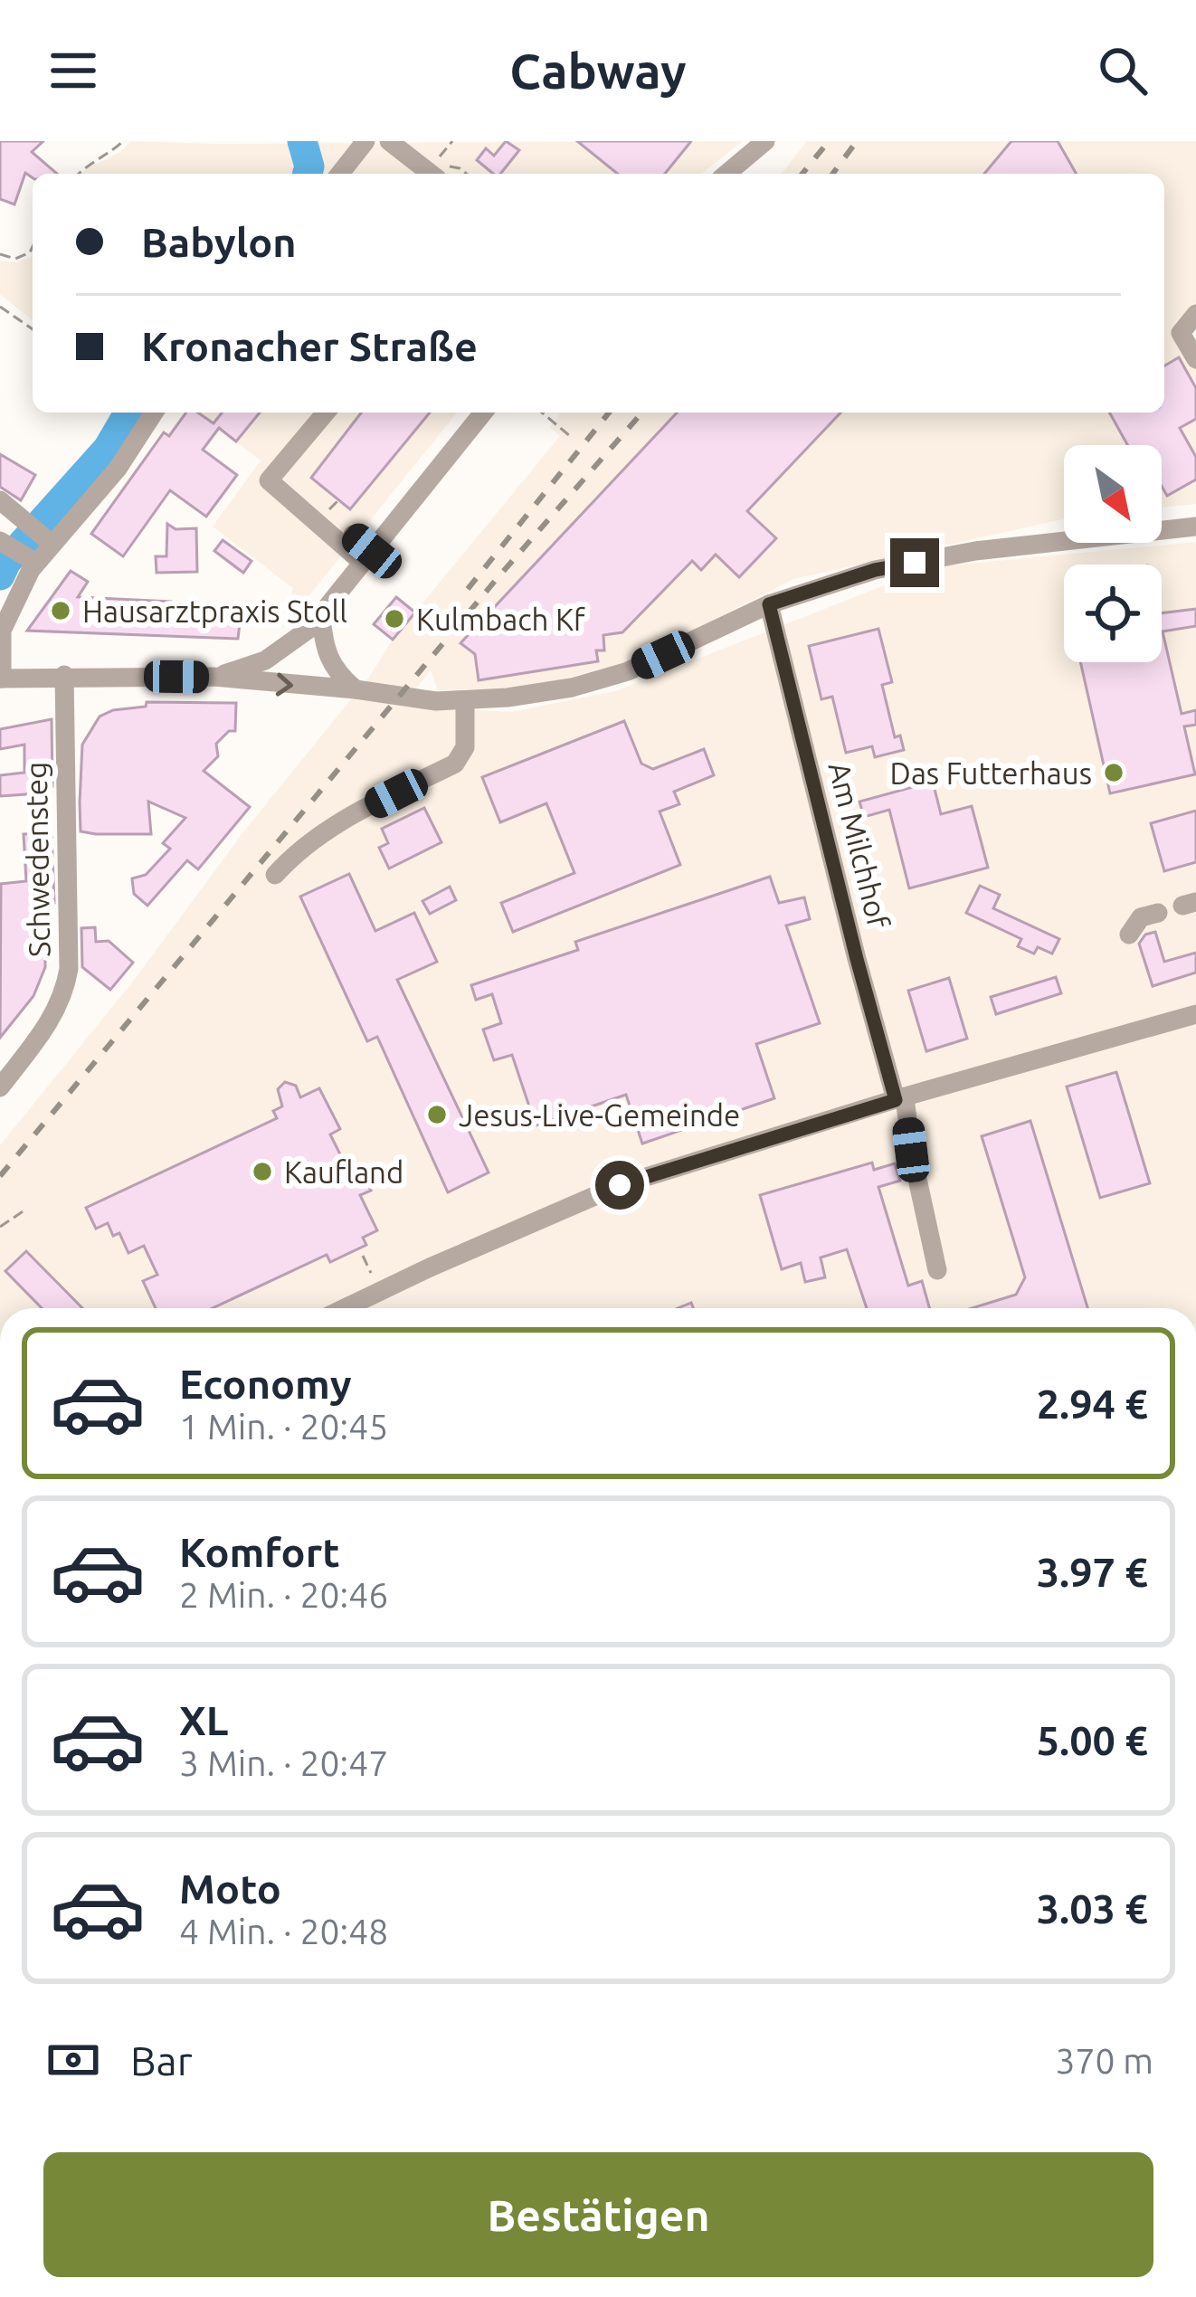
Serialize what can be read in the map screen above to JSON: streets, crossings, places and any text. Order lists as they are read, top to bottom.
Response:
{
  "streets": {
    "street": ["Am Milchhof", "Schwedensteg"]
  },
  "places": [
    "Hausarztpraxis Stoll",
    "Kulmbach Kf",
    "Das Futterhaus",
    "Jesus-Live-Gemeinde",
    "Kaufland"
  ],
  "north": "bottom right",
  "page": {
    "header": "Cabway",
    "banner": ["Babylon", "Kronacher Straße"],
    "list": [
      {
        "name": "Economy",
        "note": "1 Min. · 20:45",
        "value": "2.94 €"
      },
      {
        "name": "Komfort",
        "note": "2 Min. · 20:46",
        "value": "3.97 €"
      },
      {
        "name": "XL",
        "note": "3 Min. · 20:47",
        "value": "5.00 €"
      },
      {
        "name": "Moto",
        "note": "4 Min. · 20:48",
        "value": "3.03 €"
      }
    ],
    "pay": ["Bar", "370 m"],
    "buttons": "Bestätigen"
  }
}
